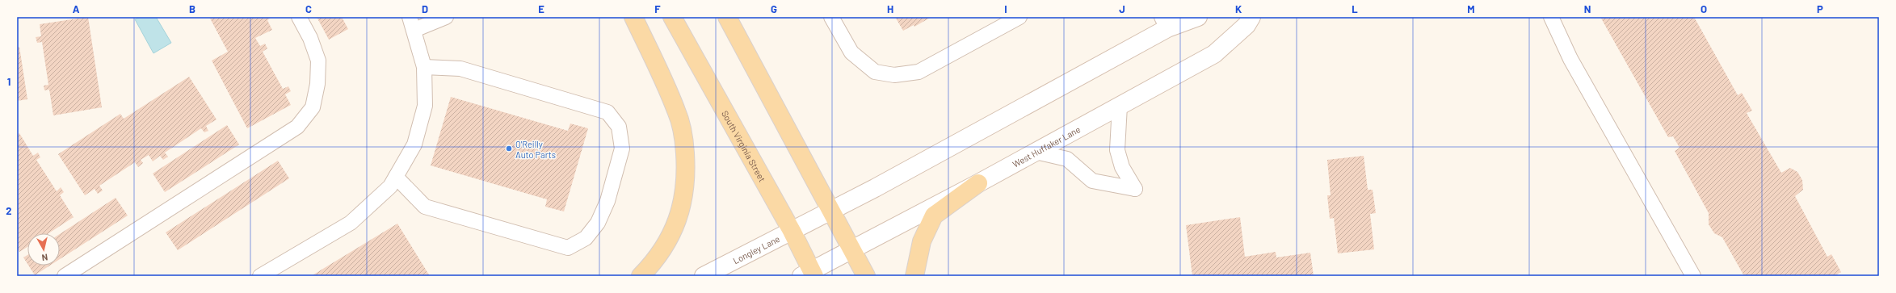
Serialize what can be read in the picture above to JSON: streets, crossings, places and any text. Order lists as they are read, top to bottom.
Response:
{
  "streets": {
    "main road": ["South Virginia Street"],
    "street": ["West Huffaker Lane", "Longley Lane"]
  },
  "crossings": [
    ["South Virginia Street", "West Huffaker Lane"],
    ["South Virginia Street", "Longley Lane"]
  ],
  "places": ["O'Reilly Auto Parts"],
  "north": "bottom",
  "grid": {
    "columns": [
      "A",
      "B",
      "C",
      "D",
      "E",
      "F",
      "G",
      "H",
      "I",
      "J",
      "K",
      "L",
      "M",
      "N",
      "O",
      "P"
    ],
    "rows": ["1", "2"]
  }
}
